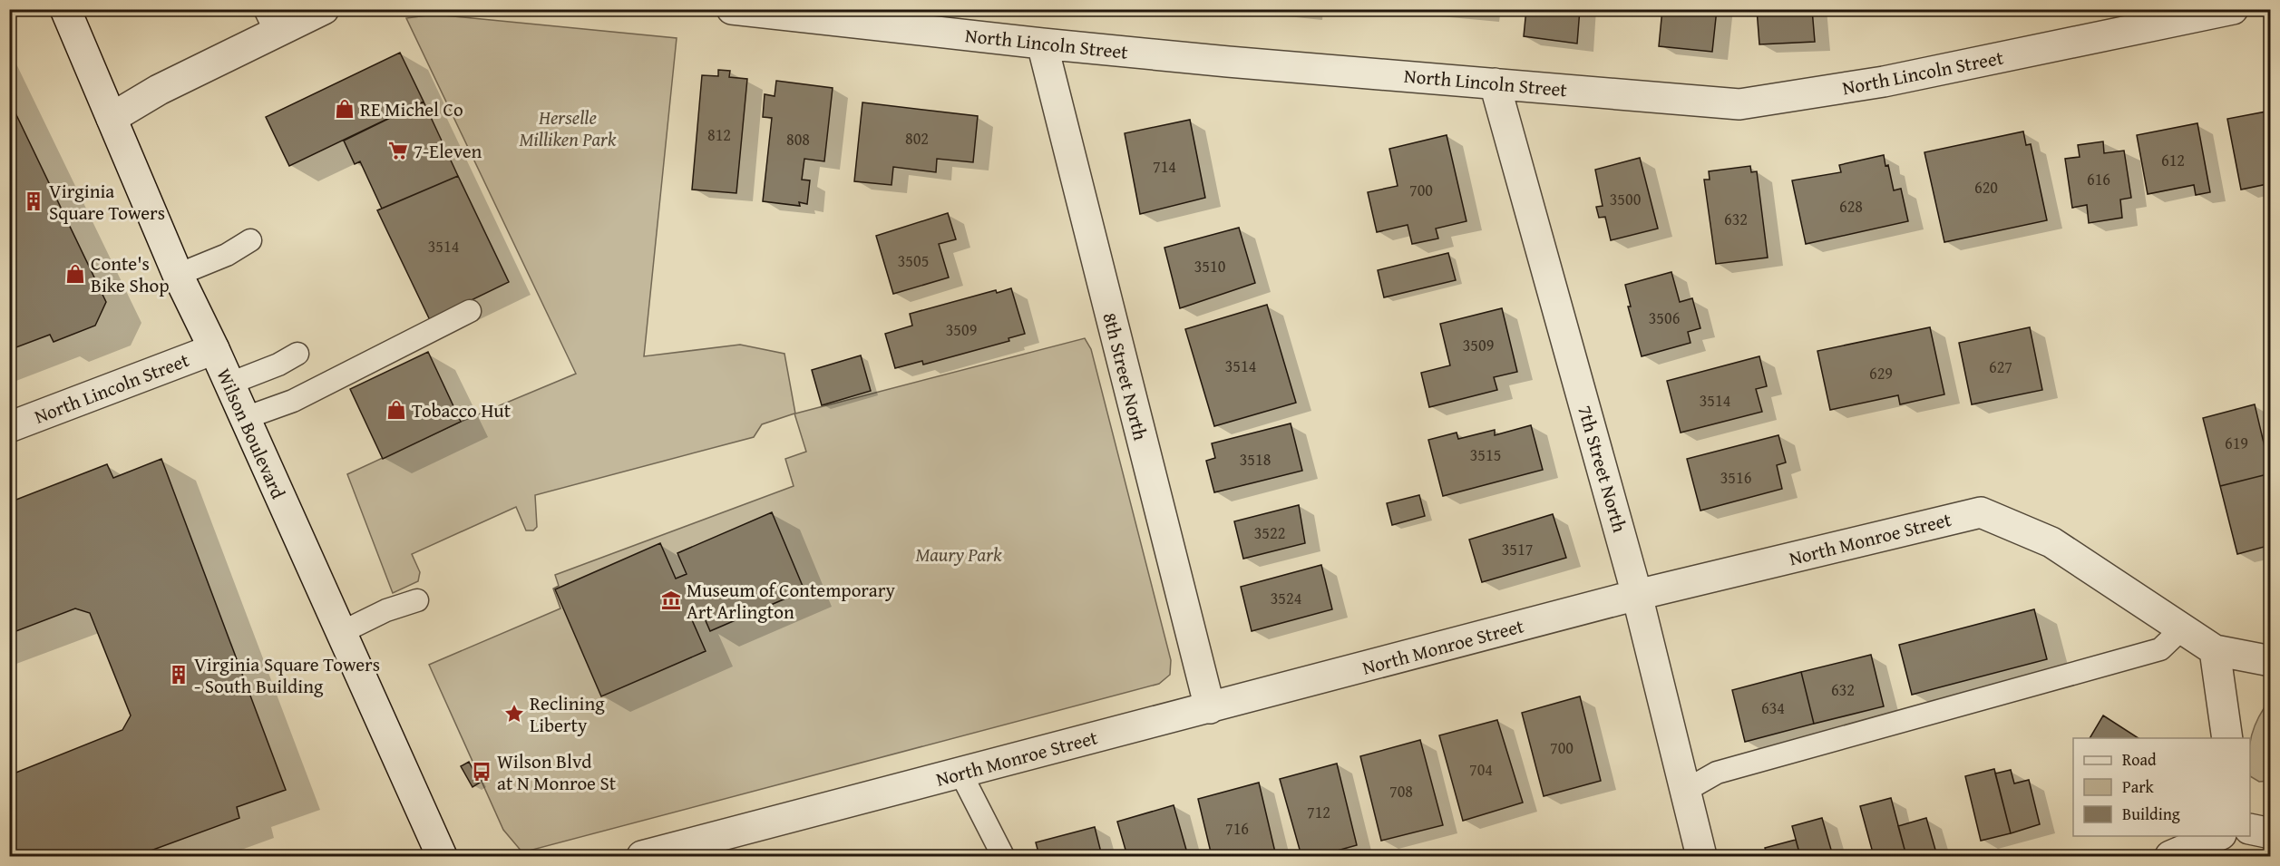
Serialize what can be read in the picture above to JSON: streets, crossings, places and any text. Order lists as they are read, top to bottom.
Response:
{
  "streets": {
    "street": [
      "North Lincoln Street",
      "8th Street North",
      "Wilson Boulevard",
      "7th Street North",
      "North Monroe Street"
    ]
  },
  "crossings": [
    ["North Lincoln Street", "8th Street North"],
    ["North Lincoln Street", "Wilson Boulevard"],
    ["North Lincoln Street", "7th Street North"],
    ["8th Street North", "North Monroe Street"],
    ["7th Street North", "North Monroe Street"]
  ],
  "parks": ["Herselle Milliken Park", "Maury Park"],
  "places": {
    "shop": ["RE Michel Co", "Conte's Bike Shop", "Tobacco Hut"],
    "supermarket": ["7-Eleven"],
    "building": ["Virginia Square Towers", "Virginia Square Towers - South Building"],
    "museum": ["Museum of Contemporary Art Arlington"],
    "place": ["Reclining Liberty"],
    "bus stop": ["Wilson Blvd at N Monroe St"]
  },
  "house_numbers": [
    "812",
    "802",
    "808",
    "612",
    "714",
    "616",
    "620",
    "700",
    "3500",
    "628",
    "632",
    "3514",
    "3505",
    "3510",
    "3506",
    "3509",
    "3509",
    "3514",
    "627",
    "629",
    "3514",
    "619",
    "3515",
    "3518",
    "3516",
    "3522",
    "3517",
    "3524",
    "632",
    "634",
    "700",
    "704",
    "708",
    "712",
    "716"
  ],
  "legend": ["Road", "Park", "Building"]
}
